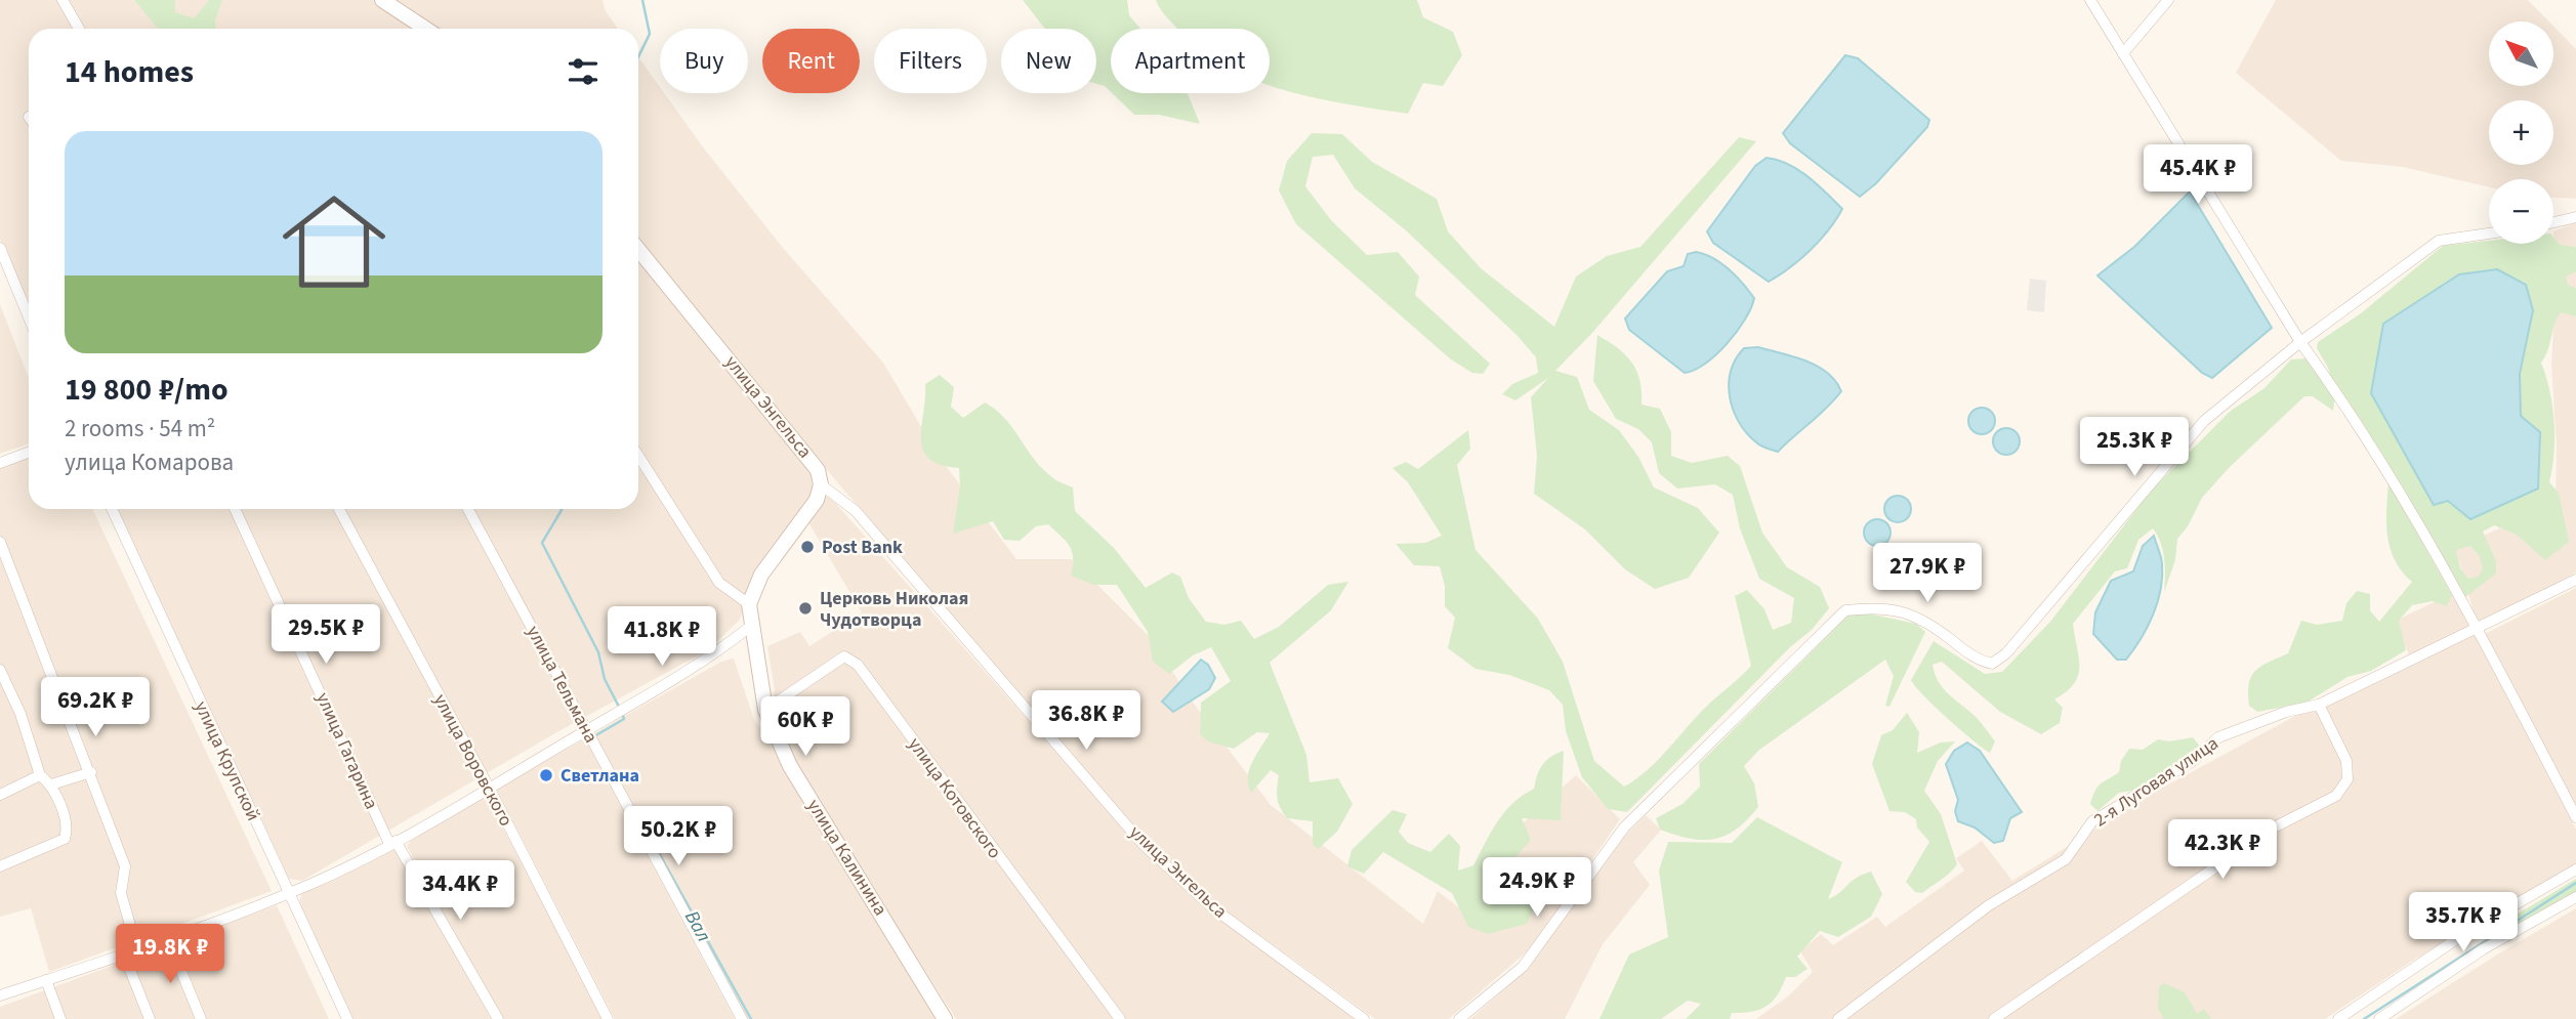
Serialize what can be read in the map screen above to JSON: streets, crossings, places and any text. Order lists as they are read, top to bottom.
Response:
{
  "streets": {
    "street": [
      "улица Энгельса",
      "улица Тельмана",
      "улица Гагарина",
      "улица Воровского",
      "улица Крупской",
      "2-я Луговая улица",
      "улица Котовского",
      "улица Калинина"
    ]
  },
  "crossings": [
    ["улица Энгельса", "улица Калинина"],
    ["улица Котовского", "улица Калинина"]
  ],
  "water": ["Вал"],
  "places": ["Post Bank", "Церковь Николая Чудотворца", "Светлана"],
  "north": "top left",
  "page": {
    "map_buttons": ["+", "−"],
    "chip": [
      "Buy",
      "Rent",
      "Filters",
      "New",
      "Apartment"
    ],
    "heading": "14 homes",
    "list": [
      {
        "name": "19 800 ₽/mo",
        "note": "2 rooms · 54 m² · улица Комарова"
      }
    ],
    "price": [
      "45.4K ₽",
      "25.3K ₽",
      "27.9K ₽",
      "29.5K ₽",
      "41.8K ₽",
      "69.2K ₽",
      "36.8K ₽",
      "60K ₽",
      "50.2K ₽",
      "42.3K ₽",
      "24.9K ₽",
      "34.4K ₽",
      "35.7K ₽",
      "19.8K ₽"
    ]
  }
}
